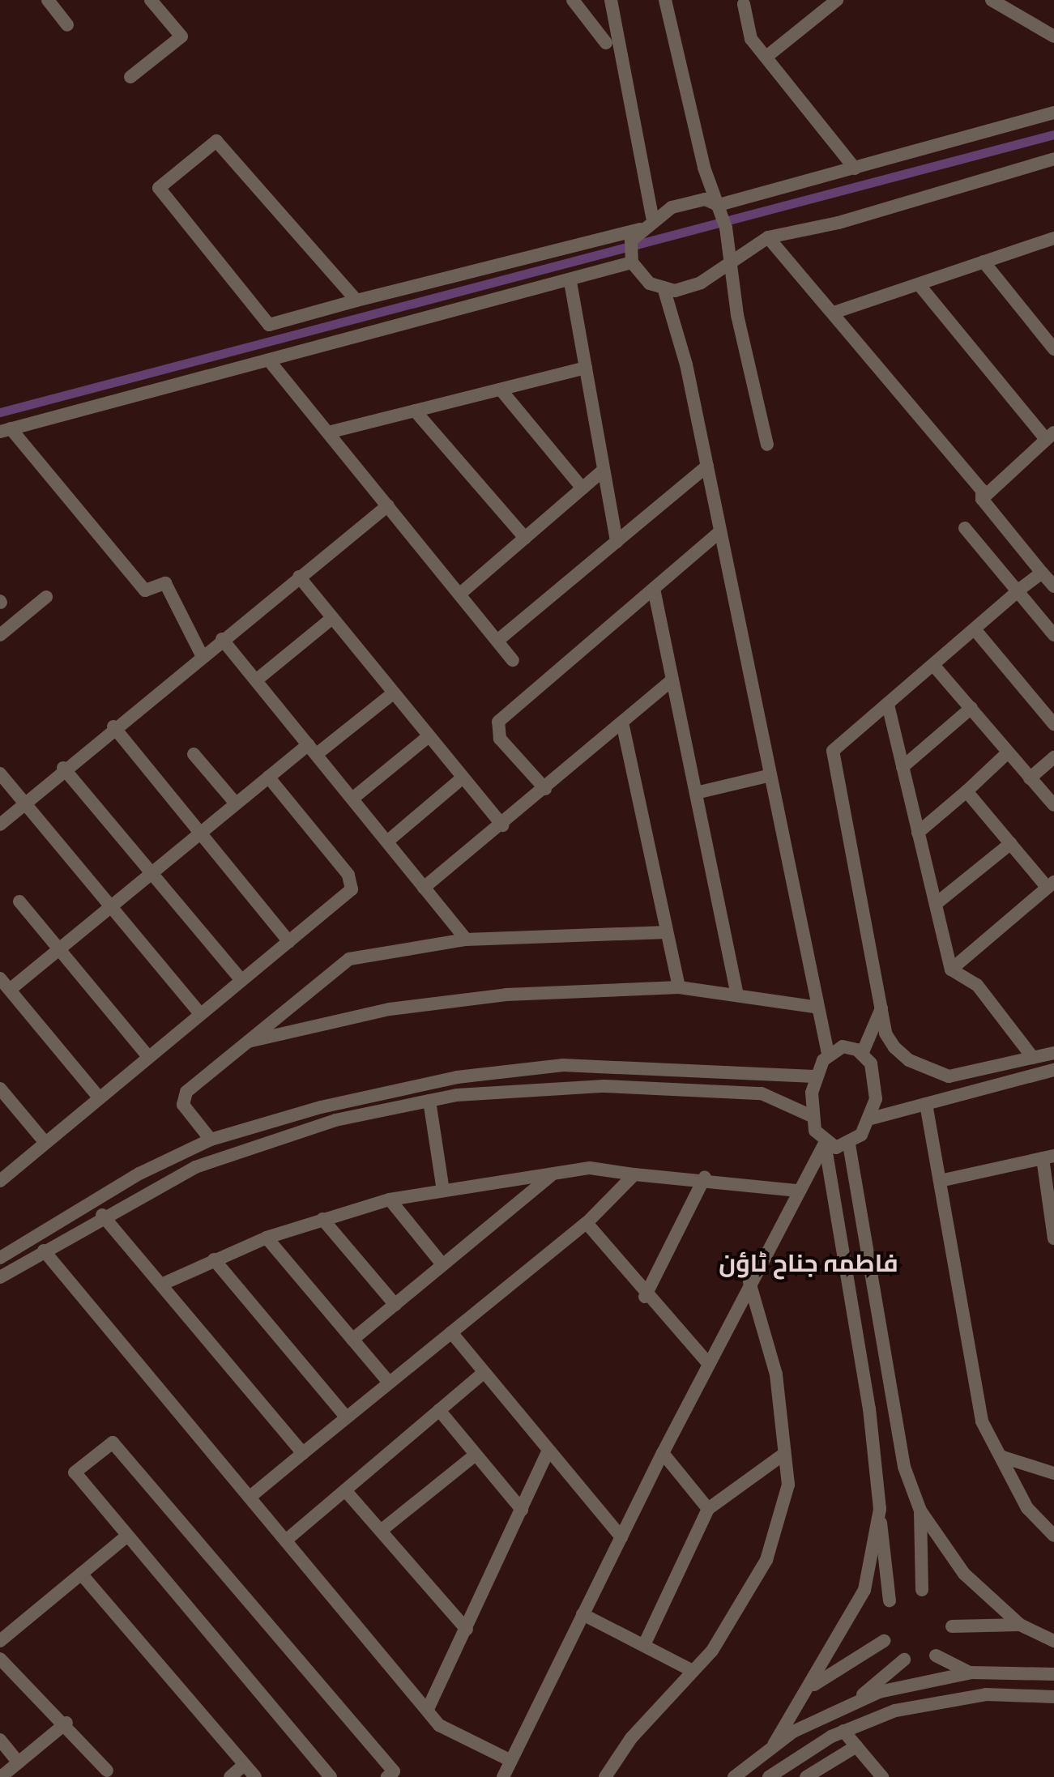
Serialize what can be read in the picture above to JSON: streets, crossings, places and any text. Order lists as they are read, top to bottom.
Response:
{
  "districts": ["فاطمہ جناح ٹاؤن"]
}
